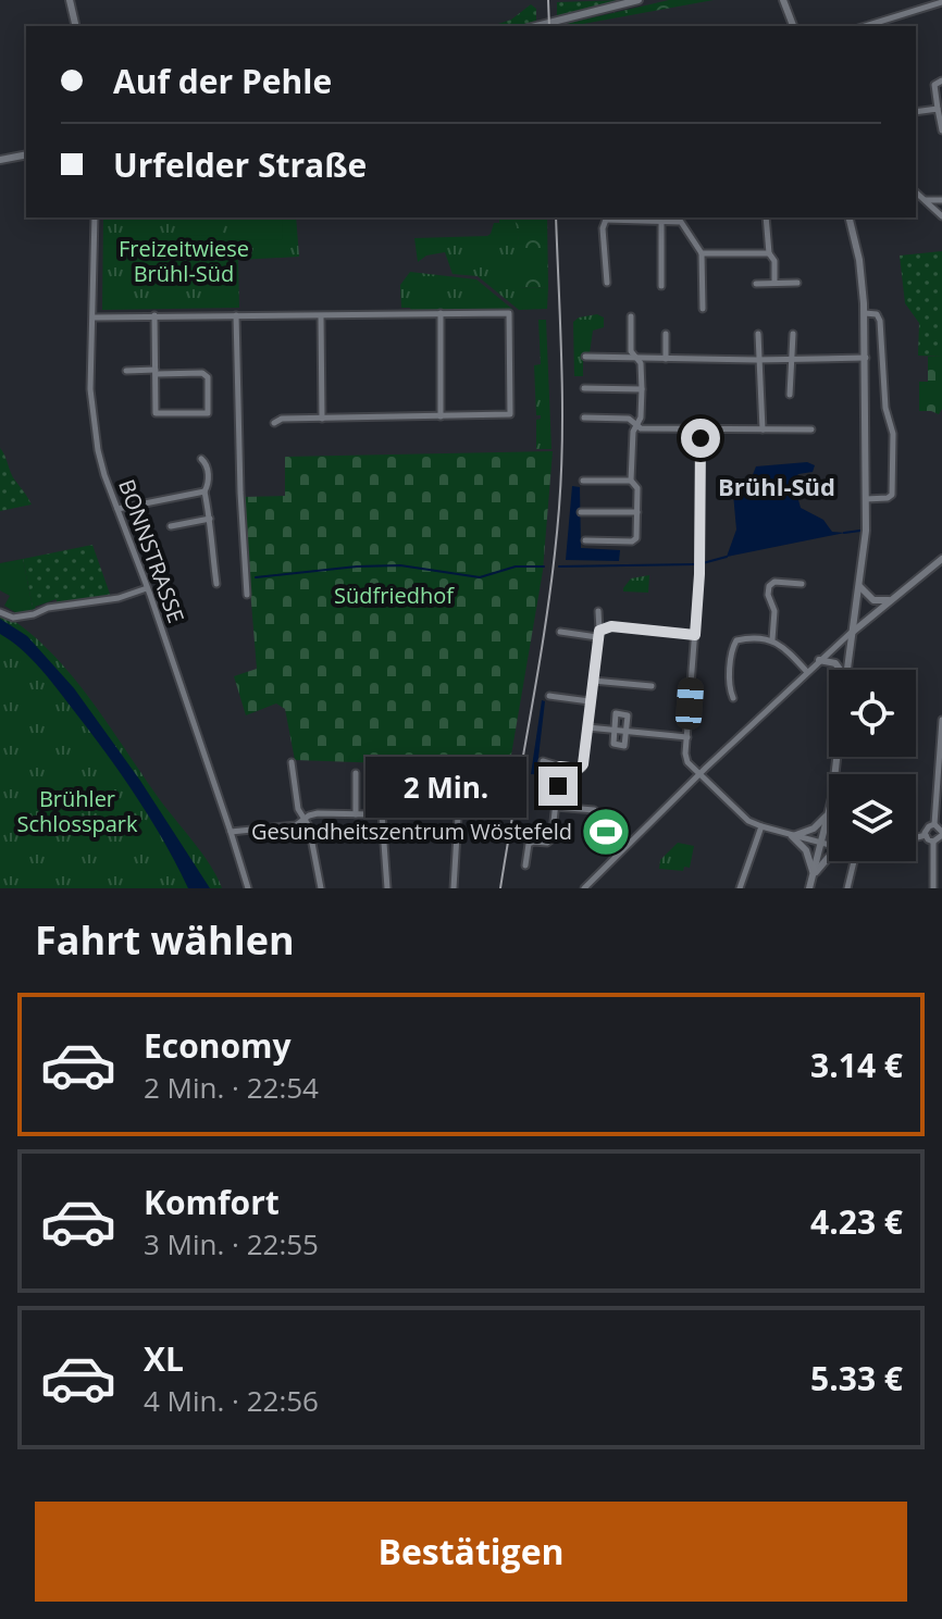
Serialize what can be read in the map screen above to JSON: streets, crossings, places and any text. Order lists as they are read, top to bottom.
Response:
{
  "streets": {
    "street": ["BONNSTRASSE"]
  },
  "districts": ["Brühl-Süd"],
  "parks": ["Freizeitwiese Brühl-Süd", "Südfriedhof", "Brühler Schlosspark"],
  "places": {
    "sports": ["Gesundheitszentrum Wöstefeld"]
  },
  "page": {
    "banner": ["Auf der Pehle", "Urfelder Straße"],
    "bubble": "2 Min.",
    "heading": "Fahrt wählen",
    "list": [
      {
        "name": "Economy",
        "note": "2 Min. · 22:54",
        "value": "3.14 €"
      },
      {
        "name": "Komfort",
        "note": "3 Min. · 22:55",
        "value": "4.23 €"
      },
      {
        "name": "XL",
        "note": "4 Min. · 22:56",
        "value": "5.33 €"
      }
    ],
    "buttons": "Bestätigen"
  }
}
